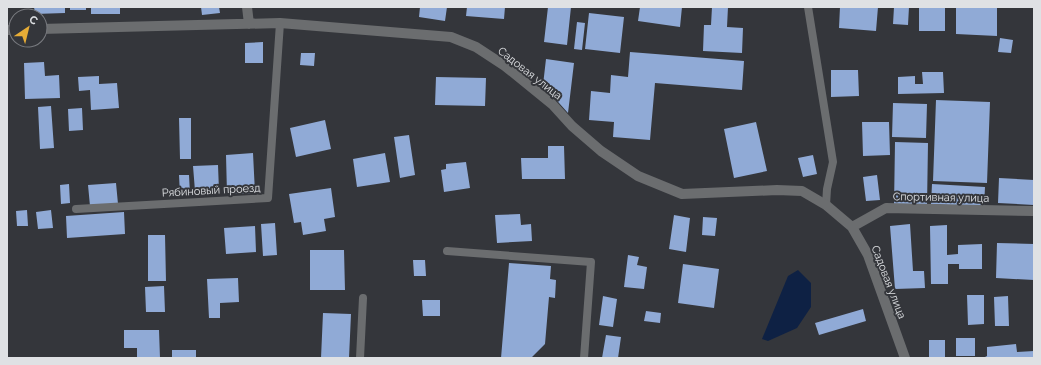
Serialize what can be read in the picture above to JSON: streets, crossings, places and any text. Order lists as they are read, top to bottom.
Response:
{
  "streets": {
    "street": ["Садовая улица", "Спортивная улица"],
    "lane": ["Рябиновый проезд"]
  },
  "crossings": [
    ["Садовая улица", "Рябиновый проезд"],
    ["Садовая улица", "Спортивная улица"]
  ],
  "north": "top right"
}
